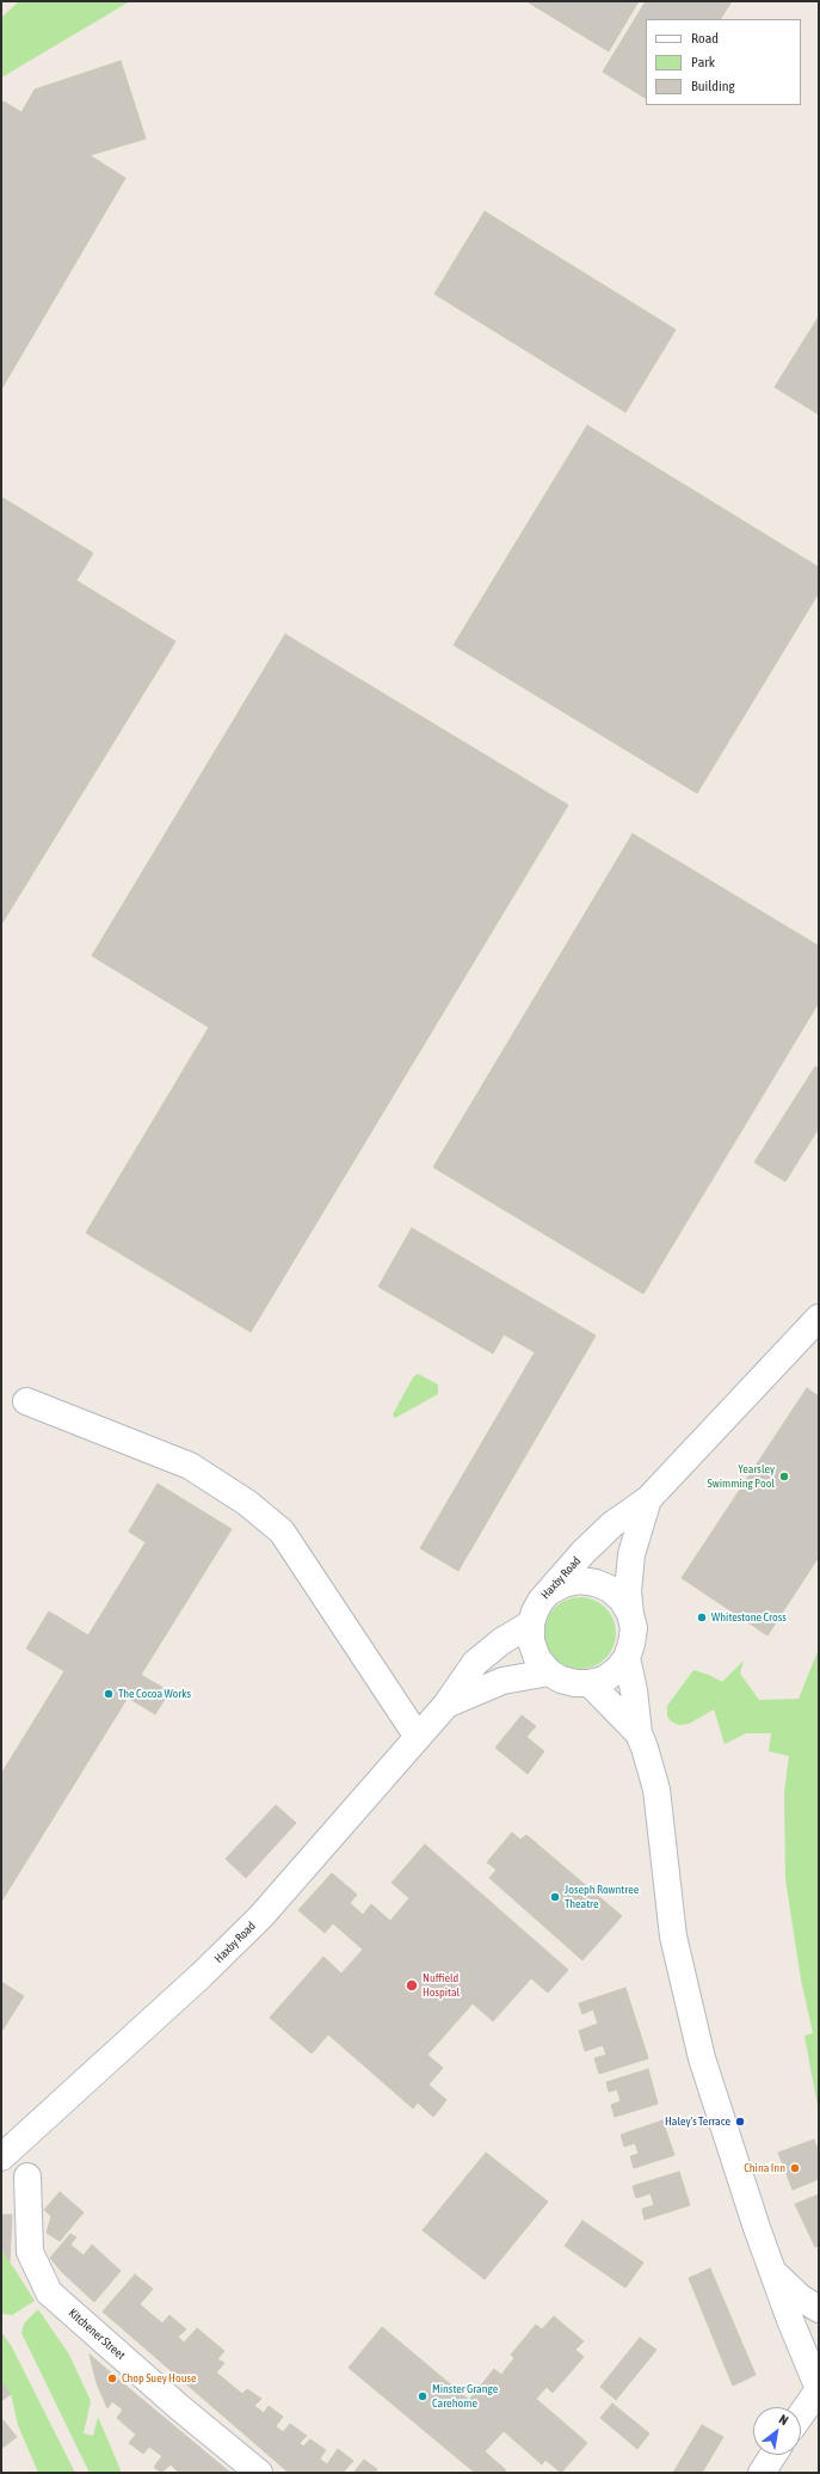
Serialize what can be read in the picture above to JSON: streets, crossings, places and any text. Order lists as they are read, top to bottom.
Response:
{
  "streets": {
    "street": ["Haxby Road", "Kitchener Street"]
  },
  "places": [
    "Yearsley Swimming Pool",
    "Whitestone Cross",
    "The Cocoa Works",
    "Joseph Rowntree Theatre",
    "Nuffield Hospital",
    "Haley's Terrace",
    "China Inn",
    "Chop Suey House",
    "Minster Grange Carehome"
  ],
  "legend": ["Road", "Park", "Building"],
  "north": "top right"
}
